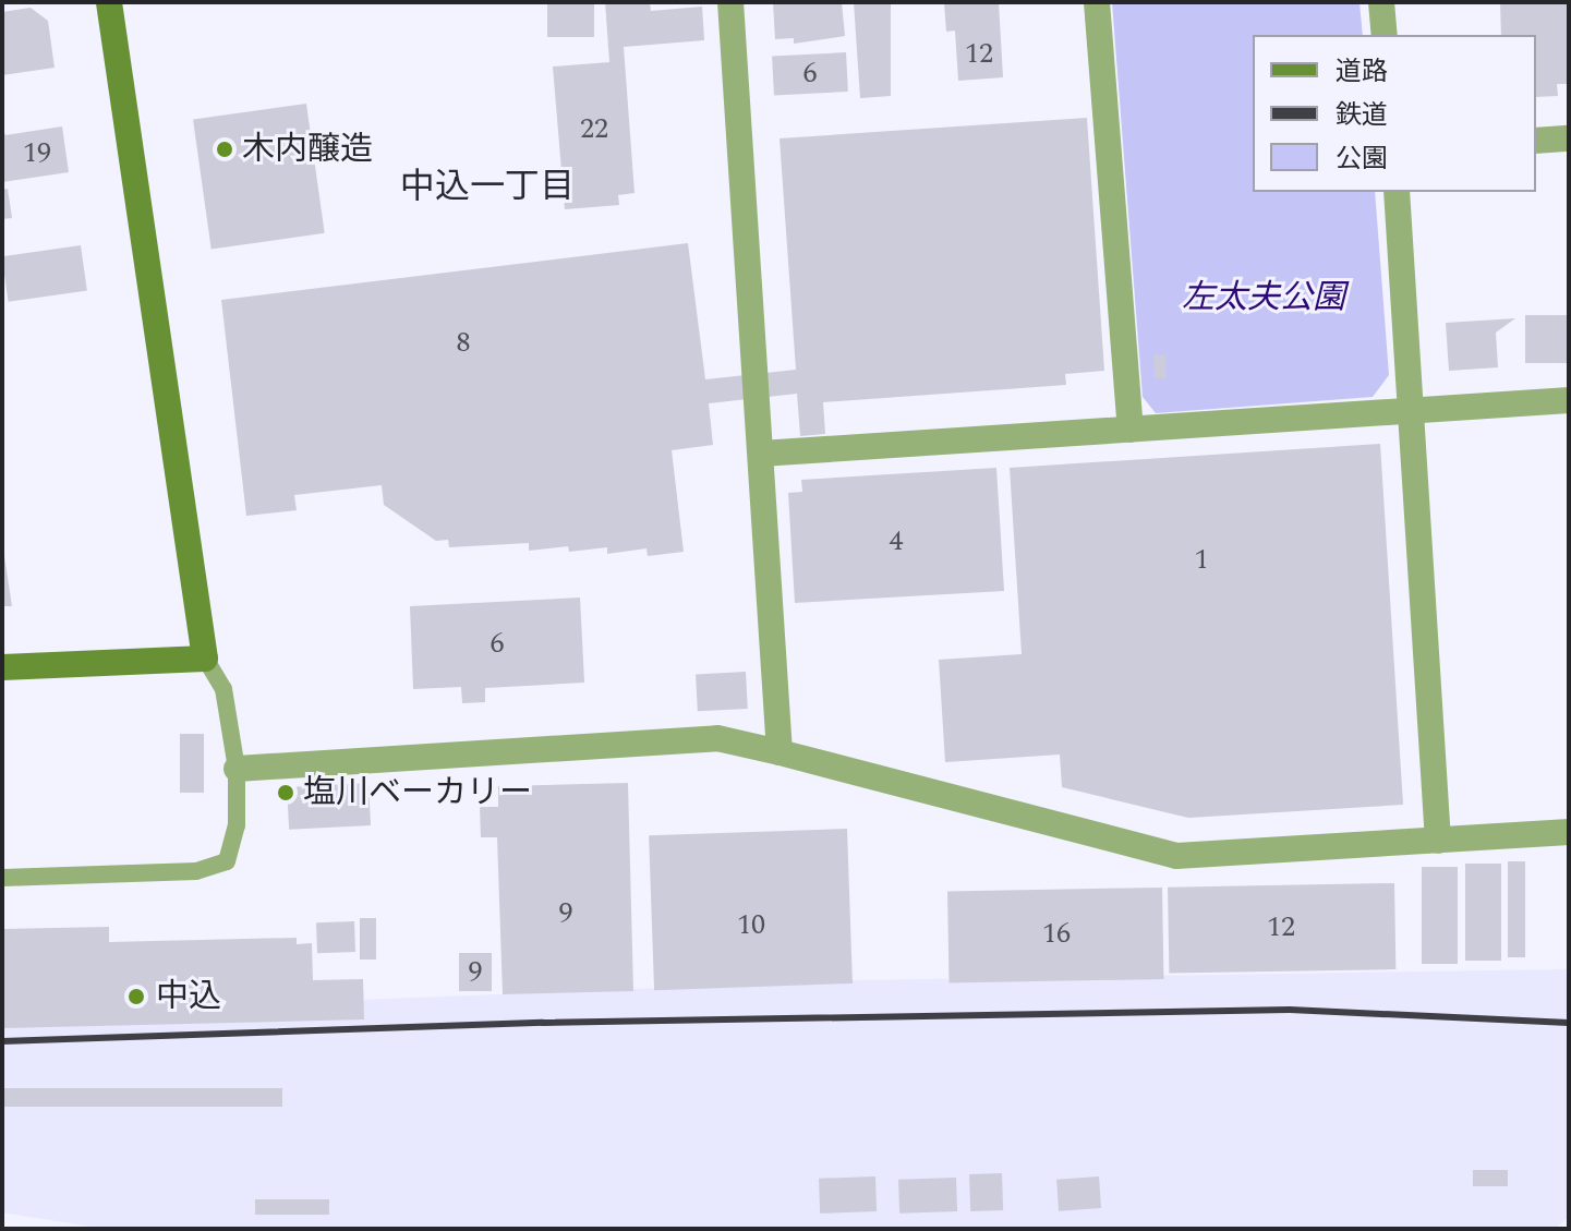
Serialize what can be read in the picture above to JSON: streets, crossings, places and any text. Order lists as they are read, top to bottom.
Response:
{
  "districts": ["中込一丁目"],
  "parks": ["左太夫公園"],
  "places": ["木内醸造", "塩川ベーカリー", "中込"],
  "house_numbers": [
    "12",
    "6",
    "22",
    "19",
    "8",
    "4",
    "1",
    "6",
    "9",
    "10",
    "12",
    "16",
    "9"
  ],
  "legend": ["道路", "鉄道", "公園"]
}
